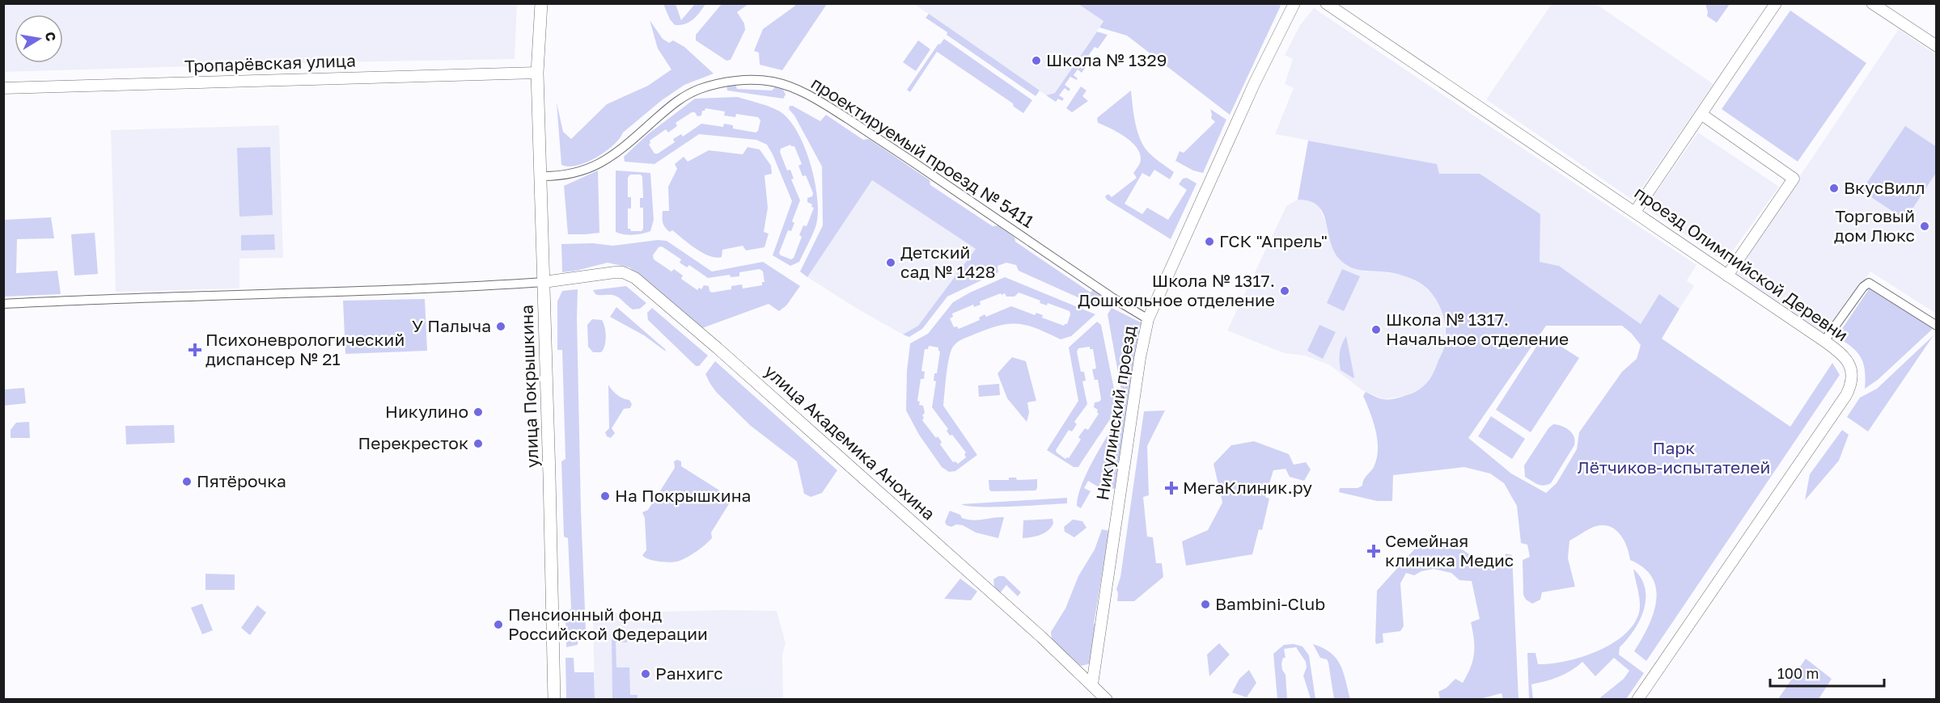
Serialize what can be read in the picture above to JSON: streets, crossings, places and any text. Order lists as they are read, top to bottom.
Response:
{
  "streets": {
    "main road": ["улица Покрышкина"],
    "street": [
      "Тропарёвская улица",
      "проектируемый проезд № 5411",
      "проезд Олимпийской Деревни",
      "Никулинский проезд",
      "улица Академика Анохина"
    ]
  },
  "crossings": [
    ["Тропарёвская улица", "улица Покрышкина"],
    ["проектируемый проезд № 5411", "улица Покрышкина"],
    ["проектируемый проезд № 5411", "Никулинский проезд"],
    ["улица Покрышкина", "улица Академика Анохина"],
    ["Никулинский проезд", "улица Академика Анохина"]
  ],
  "parks": ["Парк Лётчиков-испытателей"],
  "places": {
    "other": [
      "Школа № 1329",
      "ВкусВилл",
      "Торговый дом Люкс",
      "ГСК \"Апрель\"",
      "Детский сад № 1428",
      "Школа № 1317. Дошкольное отделение",
      "У Палыча",
      "Школа № 1317. Начальное отделение",
      "Никулино",
      "Перекресток",
      "Пятёрочка",
      "На Покрышкина",
      "Bambini-Club",
      "Пенсионный фонд Российской Федерации",
      "Ранхигс"
    ],
    "health": ["Психоневрологический диспансер № 21", "МегаКлиник.ру", "Семейная клиника Медис"]
  },
  "scale_bar": "100 m",
  "north": "right"
}
